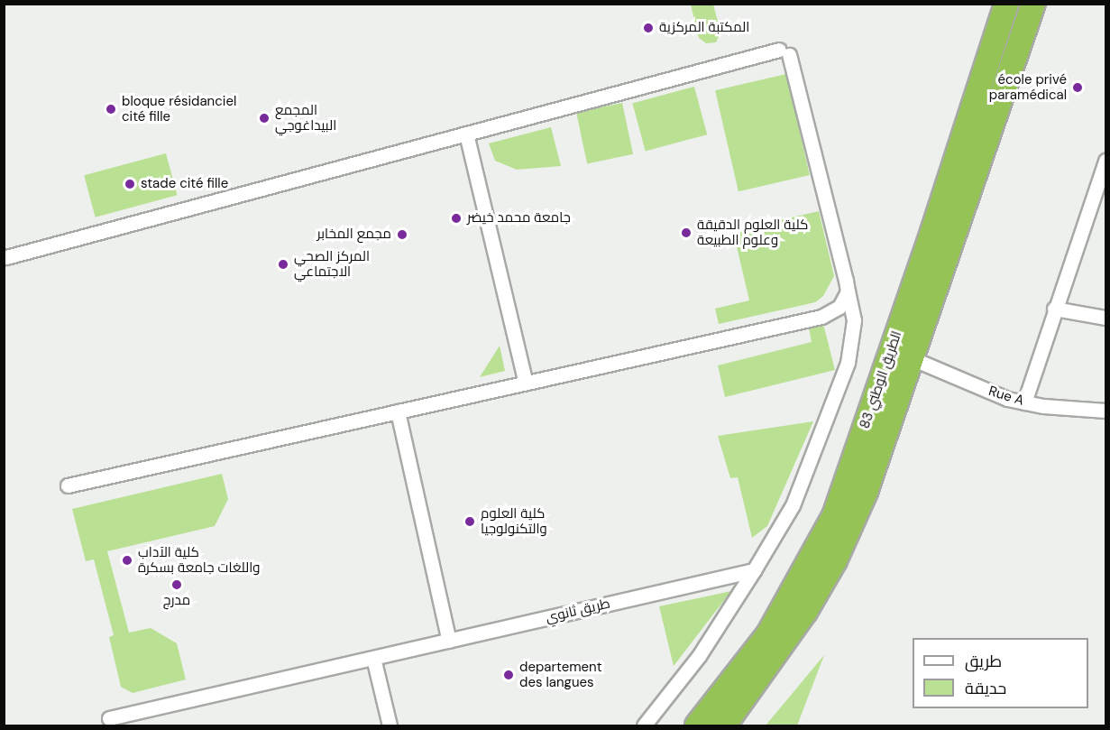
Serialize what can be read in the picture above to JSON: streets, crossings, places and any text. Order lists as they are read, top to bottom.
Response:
{
  "streets": {
    "highway": ["الطريق الوطني 83"],
    "street": ["Rue A", "طريق ثانوي"]
  },
  "crossings": [
    ["الطريق الوطني 83", "Rue A"]
  ],
  "places": [
    "المكتبة المركزية",
    "école privé paramédical",
    "bloque résidanciel cité fille",
    "المجمع البيداغوجي",
    "stade cité fille",
    "جامعة محمد خيضر",
    "كلية العلوم الدقيقة وعلوم الطبيعة",
    "مجمع المخابر",
    "المركز الصحي الاجتماعي",
    "كلية العلوم والتكنولوجيا",
    "كلية الآداب واللغات جامعة بسكرة",
    "مدرج",
    "departement des langues"
  ],
  "legend": ["طريق", "حديقة"]
}
